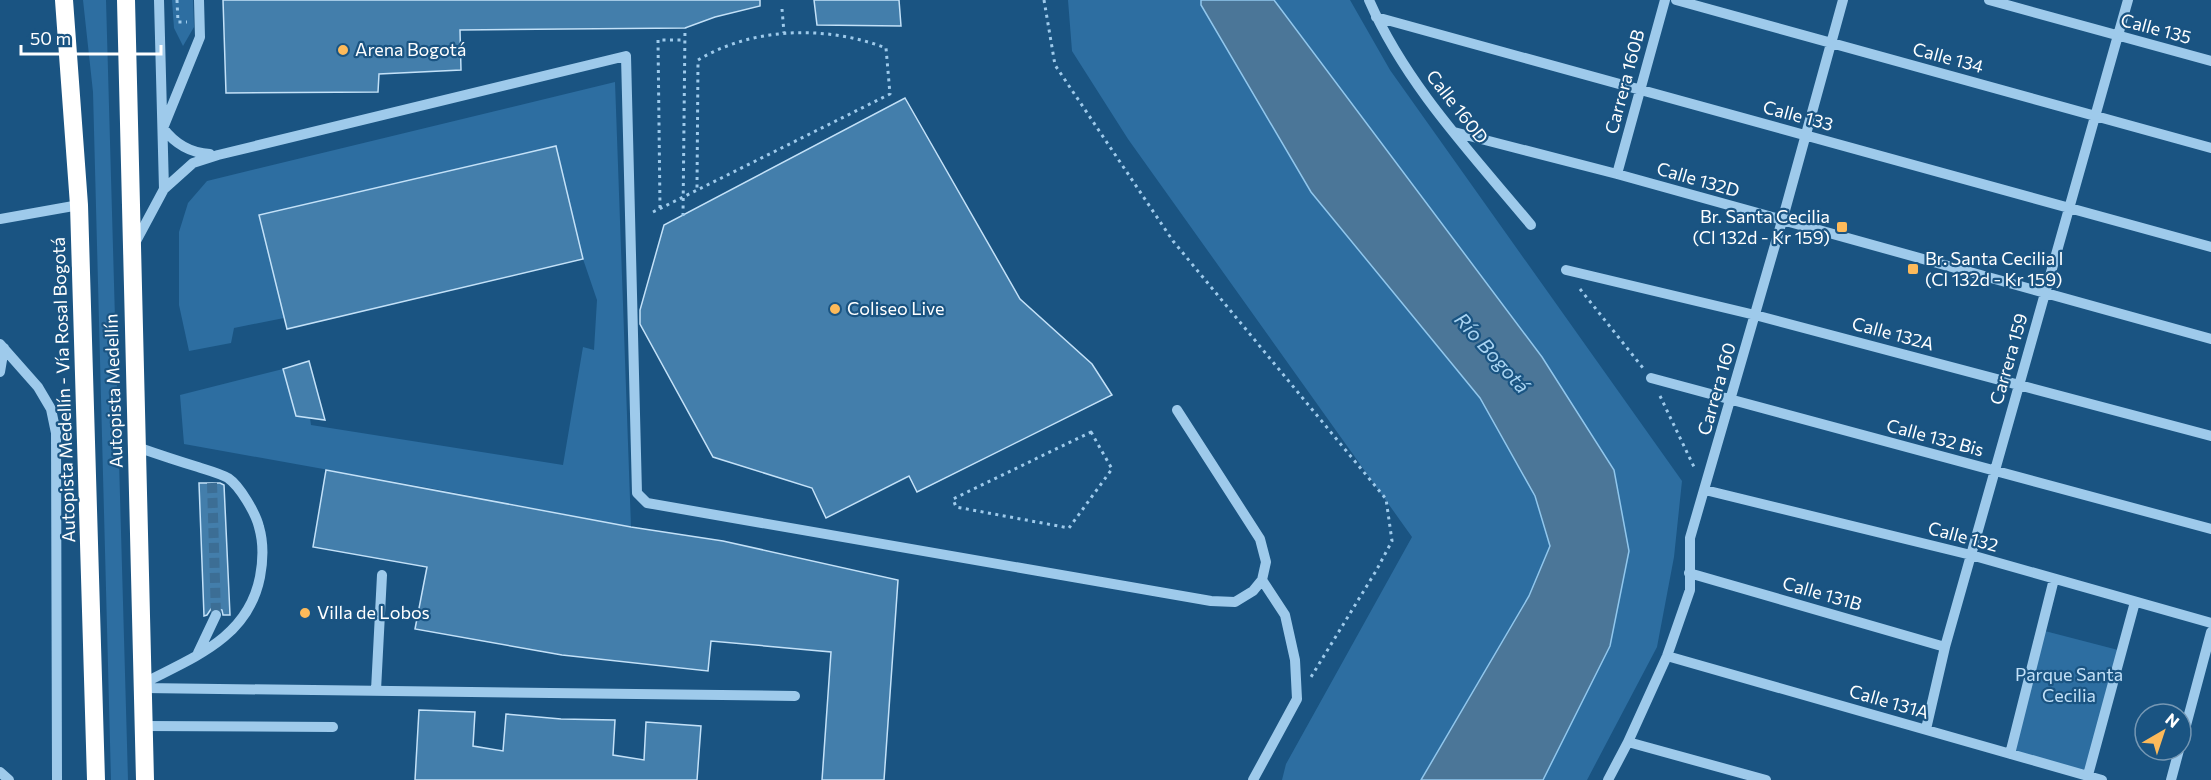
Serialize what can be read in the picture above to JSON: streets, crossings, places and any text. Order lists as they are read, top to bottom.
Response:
{
  "streets": {
    "highway": ["Autopista Medellín - Vía Rosal Bogotá", "Autopista Medellín"],
    "street": [
      "Calle 135",
      "Calle 134",
      "Carrera 160B",
      "Calle 160D",
      "Calle 133",
      "Calle 132D",
      "Calle 132A",
      "Carrera 159",
      "Carrera 160",
      "Calle 132 Bis",
      "Calle 132",
      "Calle 131B",
      "Calle 131A"
    ]
  },
  "crossings": [
    ["Calle 135", "Carrera 159"],
    ["Calle 134", "Carrera 159"],
    ["Calle 134", "Carrera 160"],
    ["Carrera 160B", "Calle 133"],
    ["Carrera 160B", "Calle 132D"],
    ["Calle 160D", "Calle 133"],
    ["Calle 160D", "Calle 132D"],
    ["Calle 133", "Carrera 159"],
    ["Calle 133", "Carrera 160"],
    ["Calle 132D", "Carrera 159"],
    ["Calle 132D", "Carrera 160"],
    ["Calle 132A", "Carrera 159"],
    ["Calle 132A", "Carrera 160"],
    ["Carrera 159", "Calle 132 Bis"],
    ["Carrera 159", "Calle 132"],
    ["Carrera 159", "Calle 131B"],
    ["Carrera 159", "Calle 131A"],
    ["Carrera 160", "Calle 132 Bis"],
    ["Carrera 160", "Calle 132"],
    ["Carrera 160", "Calle 131B"],
    ["Carrera 160", "Calle 131A"]
  ],
  "water": ["Río Bogotá"],
  "parks": ["Parque Santa Cecilia"],
  "places": {
    "other": ["Arena Bogotá", "Coliseo Live", "Villa de Lobos"],
    "transit": ["Br. Santa Cecilia (Cl 132d - Kr 159)", "Br. Santa Cecilia I (Cl 132d - Kr 159)"]
  },
  "scale_bar": "50 m",
  "north": "top right"
}
